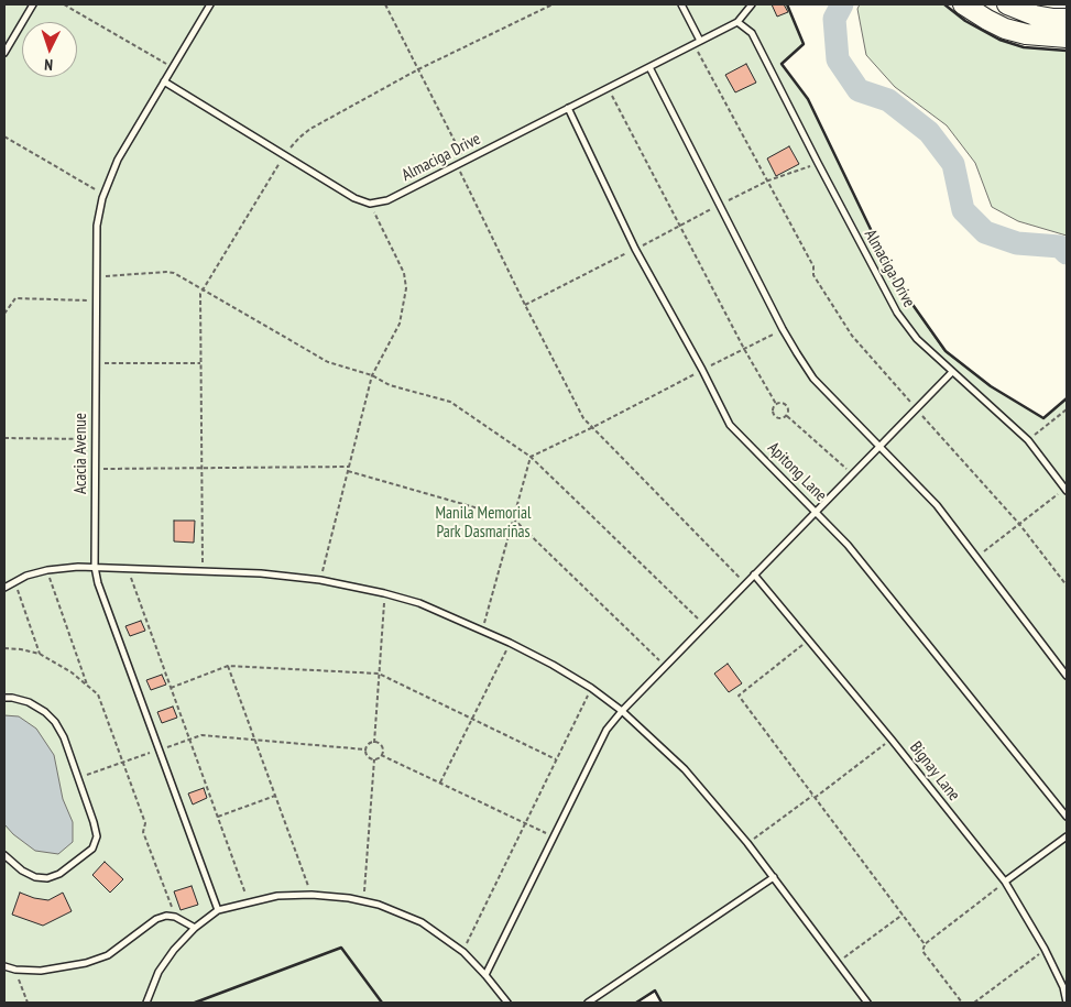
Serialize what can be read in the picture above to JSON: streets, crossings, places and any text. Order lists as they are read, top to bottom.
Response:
{
  "streets": {
    "lane": [
      "Almaciga Drive",
      "Acacia Avenue",
      "Apitong Lane",
      "Bignay Lane"
    ]
  },
  "crossings": [
    ["Almaciga Drive", "Apitong Lane"]
  ],
  "parks": ["Manila Memorial Park Dasmariñas"],
  "north": "bottom"
}
